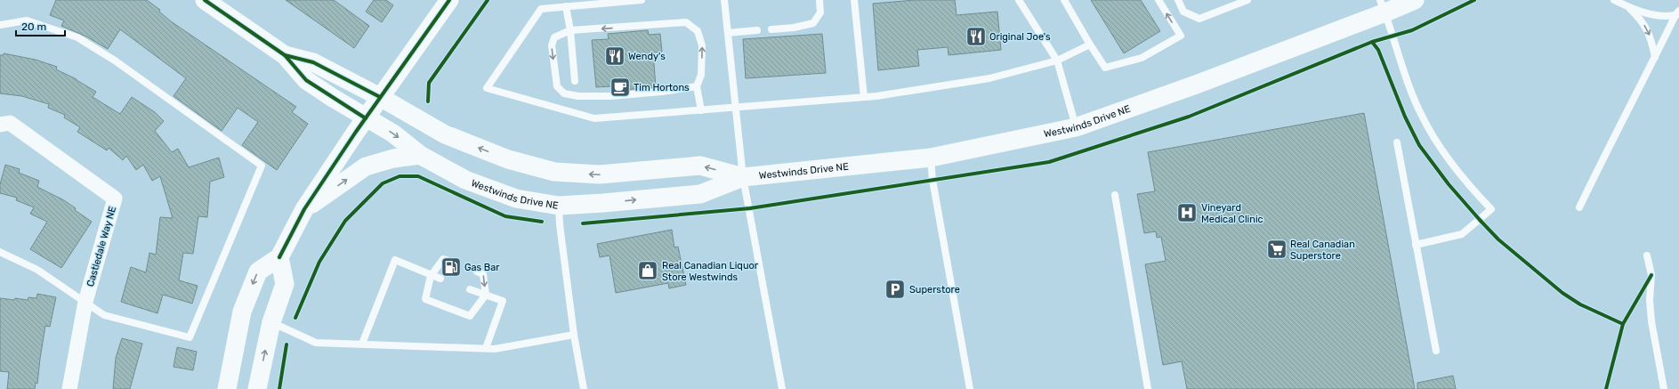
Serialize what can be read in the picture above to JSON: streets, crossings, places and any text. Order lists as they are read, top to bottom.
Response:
{
  "streets": {
    "street": ["Westwinds Drive NE", "Castledale Way NE"]
  },
  "places": {
    "restaurant": ["Original Joe's", "Wendy's"],
    "cafe": ["Tim Hortons"],
    "hospital": ["Vineyard Medical Clinic"],
    "supermarket": ["Real Canadian Superstore"],
    "fuel station": ["Gas Bar"],
    "shop": ["Real Canadian Liquor Store Westwinds"],
    "parking": ["Superstore"]
  },
  "scale_bar": "20 m"
}
